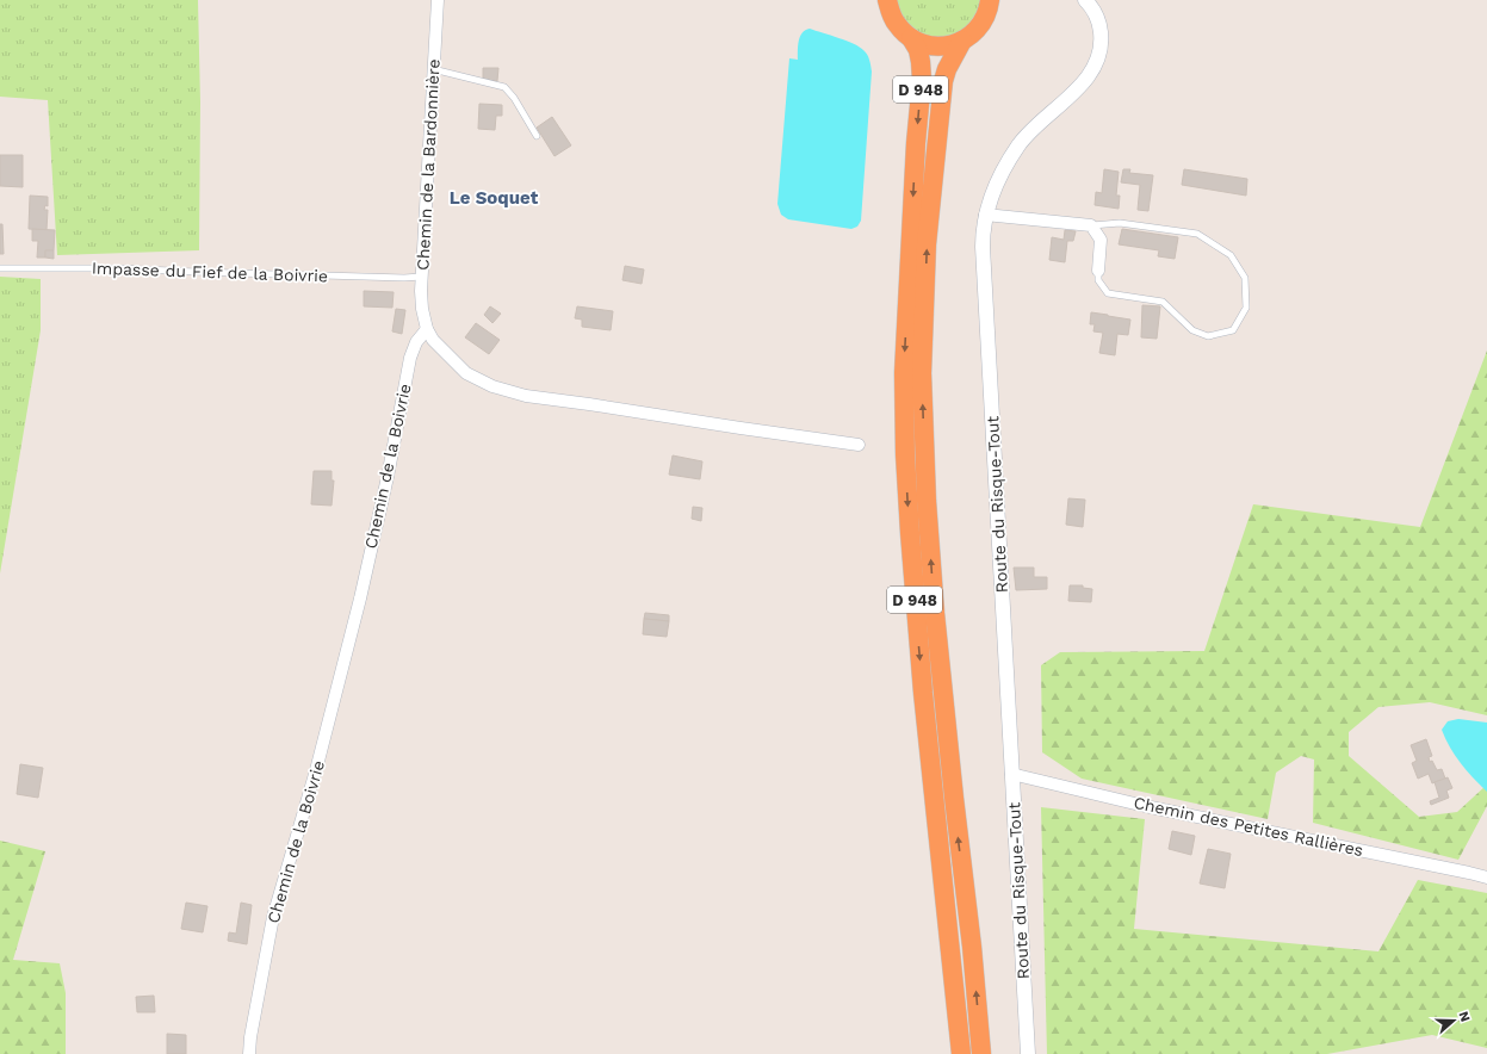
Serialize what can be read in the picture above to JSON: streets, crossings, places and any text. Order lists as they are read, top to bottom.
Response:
{
  "streets": {
    "highway": ["D 948"],
    "street": [
      "Chemin de la Bardonnière",
      "Chemin de la Boivrie",
      "Route du Risque-Tout",
      "Chemin des Petites Rallières"
    ],
    "lane": ["Impasse du Fief de la Boivrie"]
  },
  "crossings": [
    ["Chemin de la Bardonnière", "Impasse du Fief de la Boivrie"],
    ["Chemin de la Bardonnière", "Chemin de la Boivrie"],
    ["Route du Risque-Tout", "Chemin des Petites Rallières"]
  ],
  "districts": ["Le Soquet"],
  "north": "right"
}
